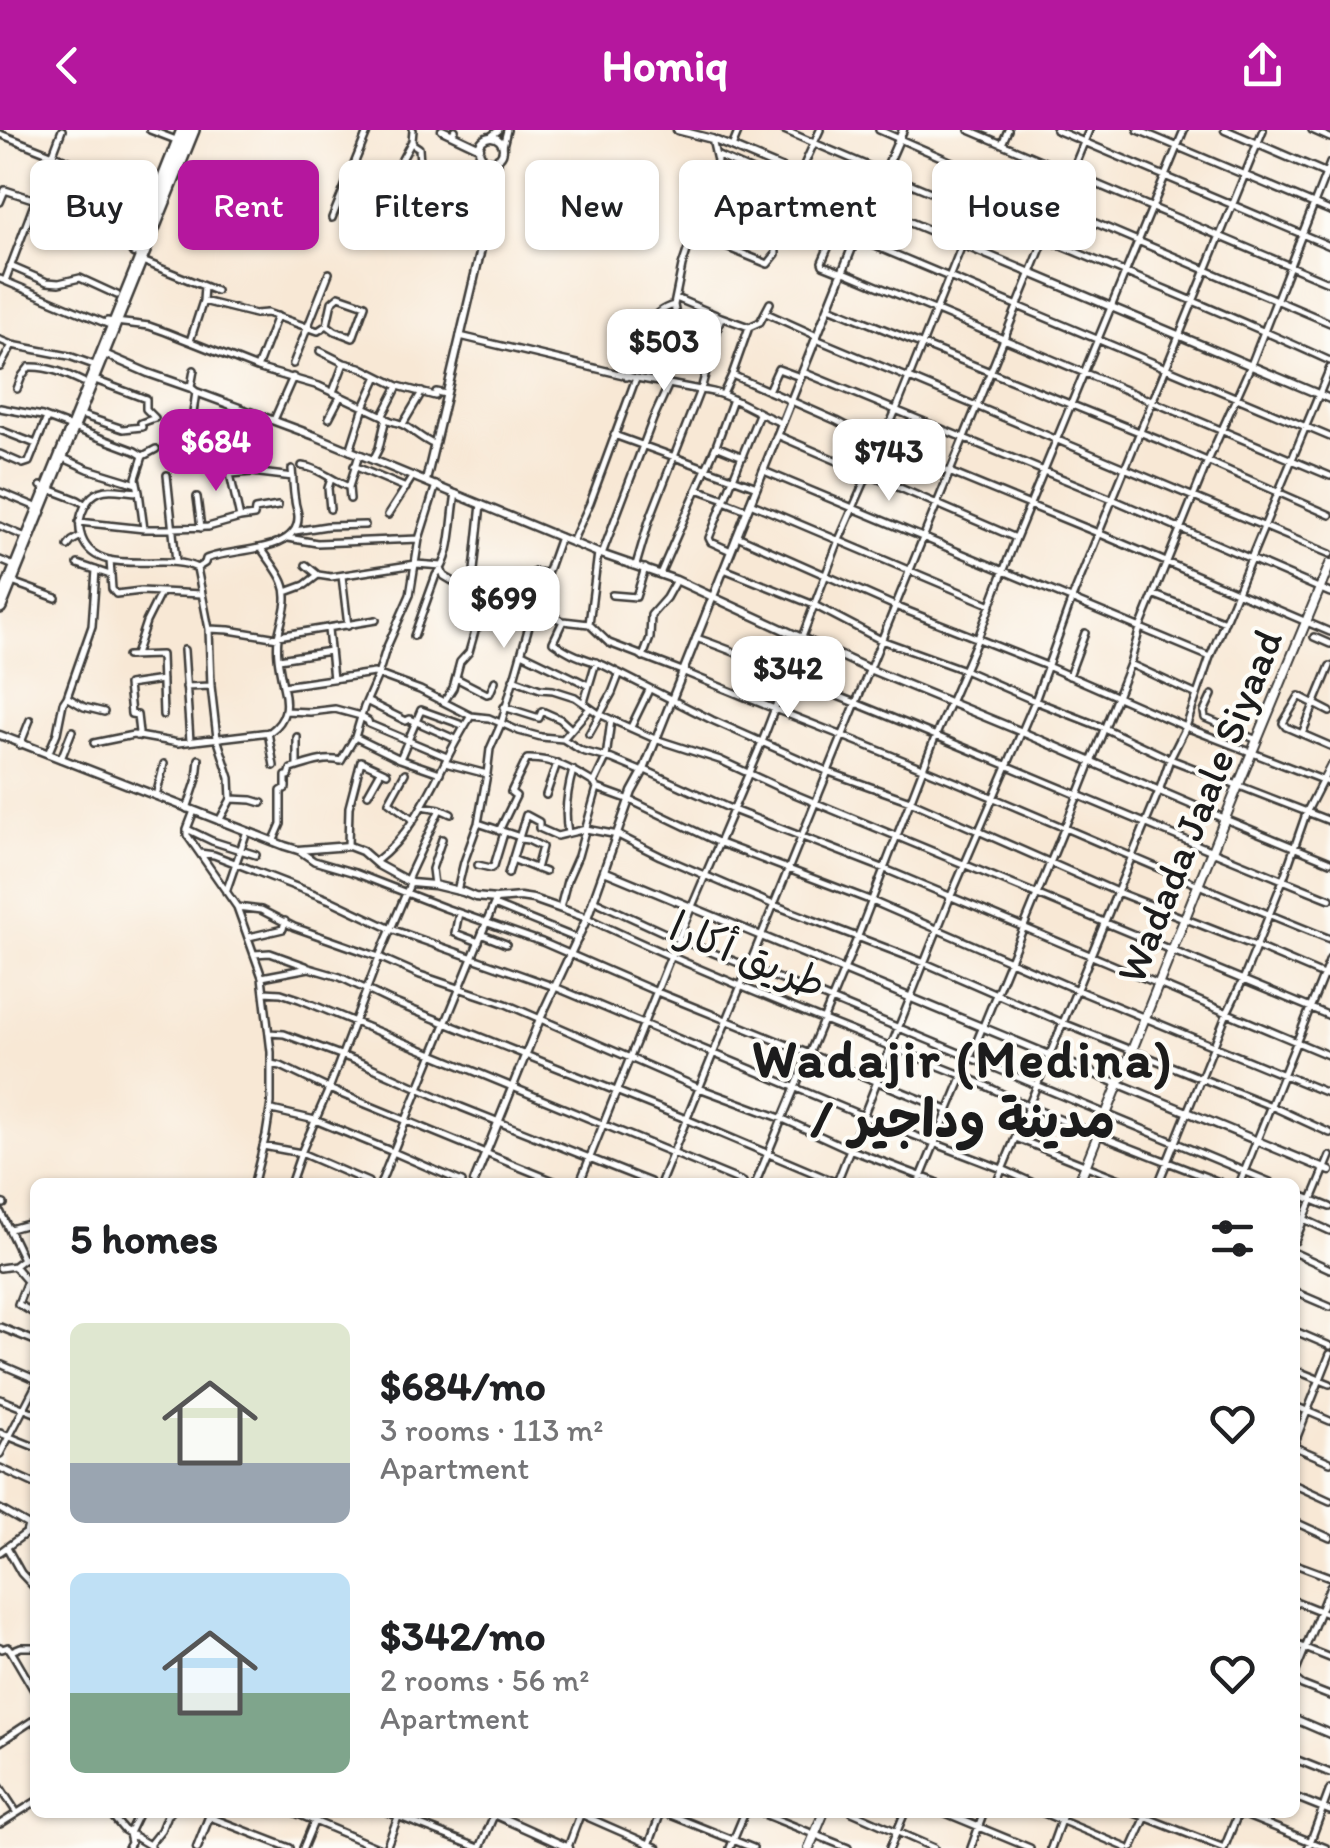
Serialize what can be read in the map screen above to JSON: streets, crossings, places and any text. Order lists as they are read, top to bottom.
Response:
{
  "streets": {
    "main road": ["Wadada Jaale Siyaad"],
    "street": ["طريق أكارا"]
  },
  "crossings": [
    ["Wadada Jaale Siyaad", "طريق أكارا"]
  ],
  "districts": ["Wadajir (Medina) / مدينة وداجير"],
  "page": {
    "header": "Homiq",
    "chip": [
      "Buy",
      "Rent",
      "Filters",
      "New",
      "Apartment",
      "House"
    ],
    "price": [
      "$503",
      "$684",
      "$743",
      "$699",
      "$342"
    ],
    "heading": "5 homes",
    "list": [
      {
        "name": "$684/mo",
        "note": "3 rooms · 113 m² · Apartment"
      },
      {
        "name": "$342/mo",
        "note": "2 rooms · 56 m² · Apartment"
      }
    ]
  }
}
